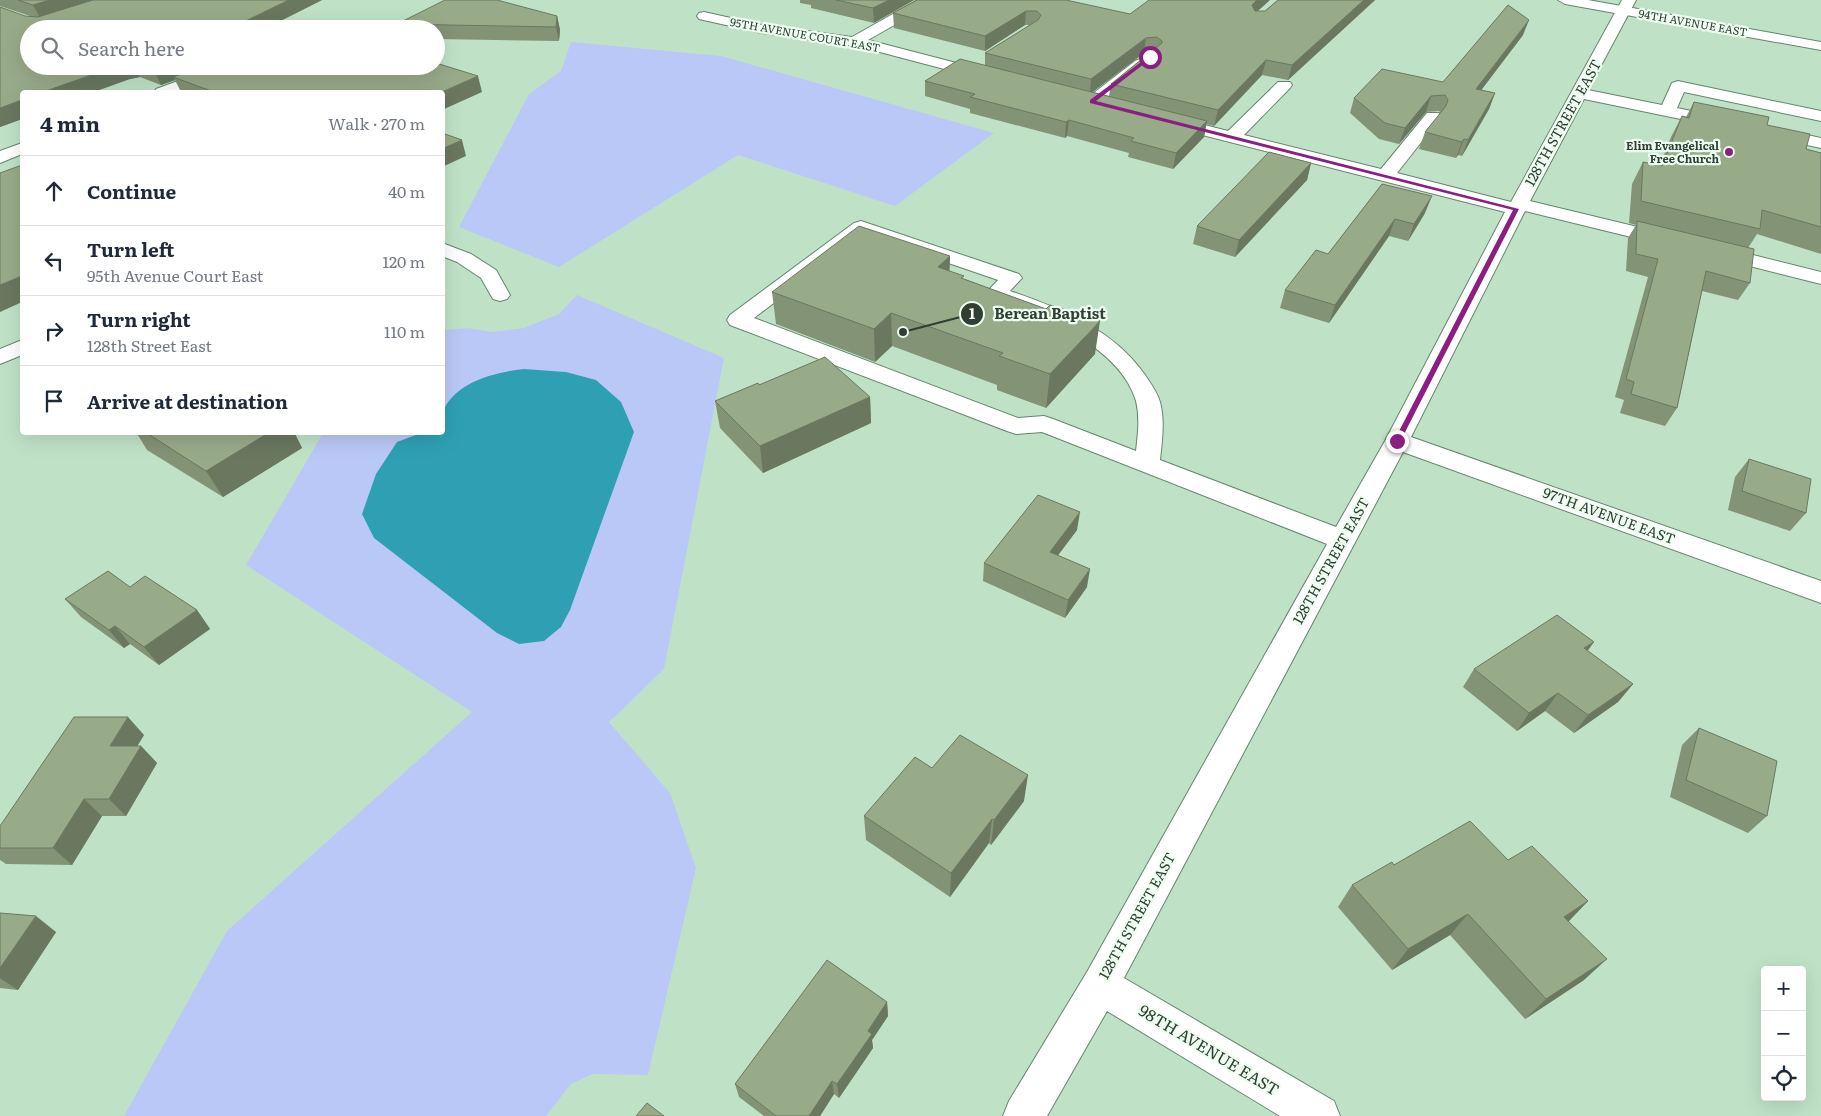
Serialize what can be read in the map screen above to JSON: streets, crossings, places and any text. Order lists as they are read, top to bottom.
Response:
{
  "streets": {
    "street": [
      "94TH AVENUE EAST",
      "95TH AVENUE COURT EAST",
      "128TH STREET EAST",
      "97TH AVENUE EAST",
      "98TH AVENUE EAST"
    ]
  },
  "crossings": [
    ["94TH AVENUE EAST", "128TH STREET EAST"],
    ["128TH STREET EAST", "97TH AVENUE EAST"],
    ["128TH STREET EAST", "98TH AVENUE EAST"]
  ],
  "places": ["Elim Evangelical Free Church", "Berean Baptist"],
  "page": {
    "search": "Search here",
    "heading": ["4 min", "Walk · 270 m"],
    "list": [
      ["Continue", "40 m"],
      ["Turn left", "95th Avenue Court East", "120 m"],
      ["Turn right", "128th Street East", "110 m"],
      "Arrive at destination"
    ],
    "map_buttons": ["+", "−"]
  }
}
